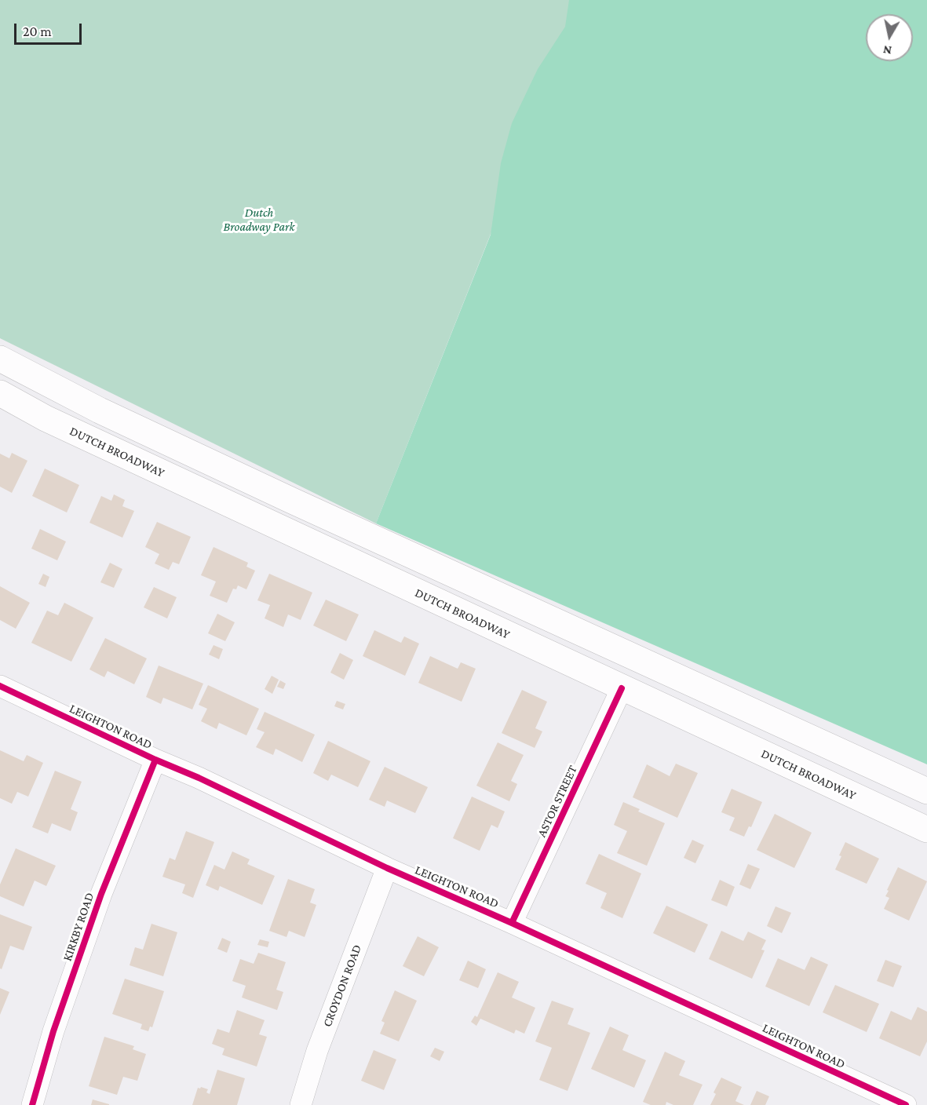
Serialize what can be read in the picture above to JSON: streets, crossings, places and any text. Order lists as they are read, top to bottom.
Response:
{
  "streets": {
    "main road": ["DUTCH BROADWAY"],
    "street": [
      "LEIGHTON ROAD",
      "ASTOR STREET",
      "KIRKBY ROAD",
      "CROYDON ROAD"
    ]
  },
  "crossings": [
    ["DUTCH BROADWAY", "ASTOR STREET"],
    ["LEIGHTON ROAD", "ASTOR STREET"],
    ["LEIGHTON ROAD", "KIRKBY ROAD"],
    ["LEIGHTON ROAD", "CROYDON ROAD"]
  ],
  "parks": ["Dutch Broadway Park"],
  "scale_bar": "20 m",
  "north": "bottom"
}
